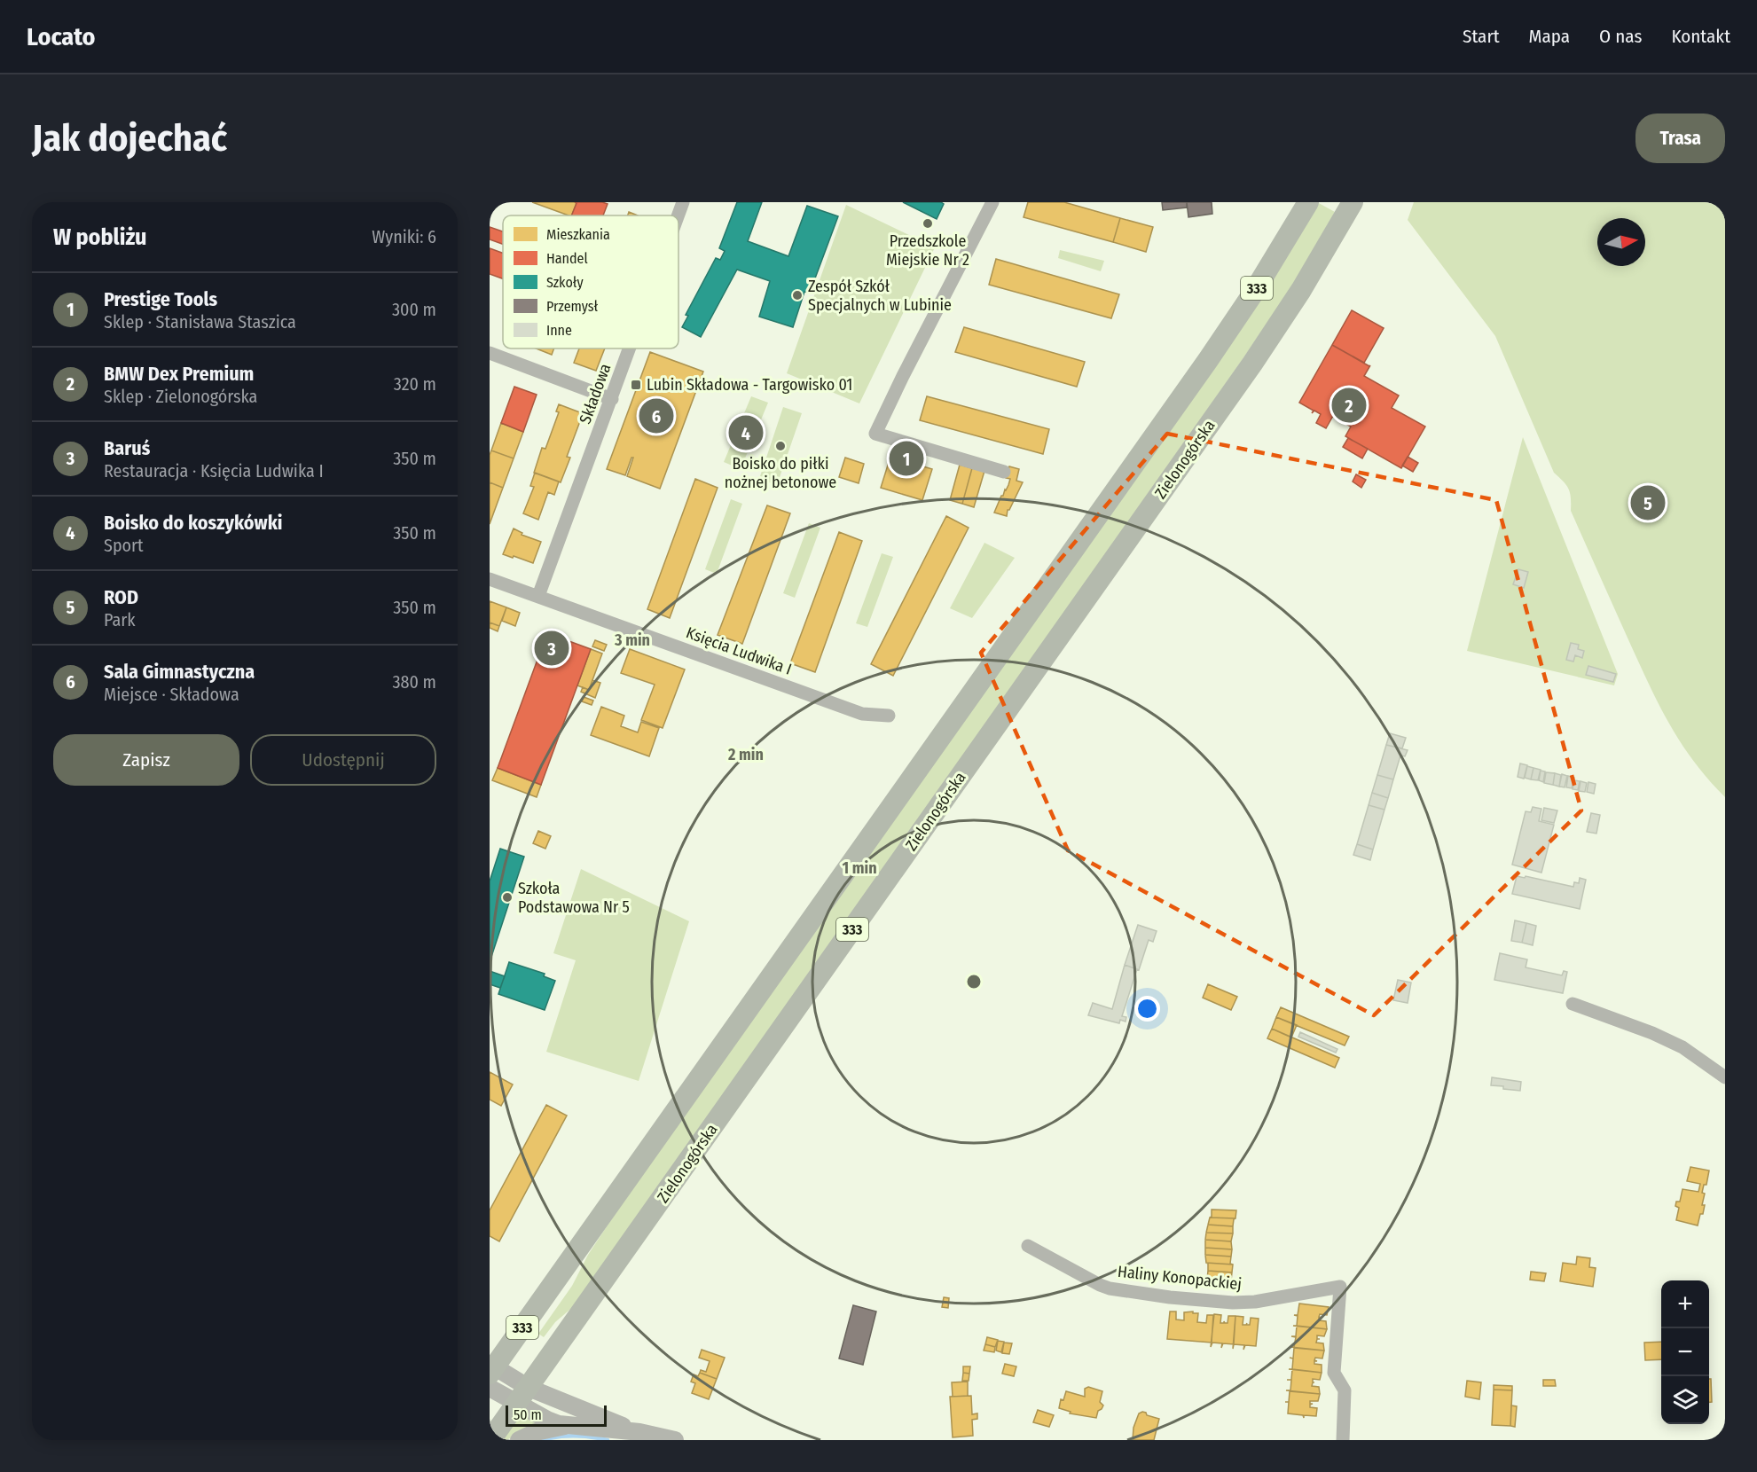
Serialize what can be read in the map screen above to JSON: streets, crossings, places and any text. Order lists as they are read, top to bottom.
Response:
{
  "streets": {
    "main road": ["333", "Zielonogórska"],
    "street": ["Składowa", "Księcia Ludwika I", "Haliny Konopackiej"]
  },
  "crossings": [
    ["Składowa", "Księcia Ludwika I"]
  ],
  "places": {
    "other": [
      "Przedszkole Miejskie Nr 2",
      "Zespół Szkół Specjalnych w Lubinie",
      "Boisko do piłki nożnej betonowe",
      "Szkoła Podstawowa Nr 5"
    ],
    "transit": ["Lubin Składowa - Targowisko 01"]
  },
  "legend": [
    "Mieszkania",
    "Handel",
    "Szkoły",
    "Przemysł",
    "Inne"
  ],
  "scale_bar": "50 m",
  "north": "right",
  "page": {
    "header": "Locato",
    "nav": [
      "Start",
      "Mapa",
      "O nas",
      "Kontakt"
    ],
    "buttons": [
      "Trasa",
      ["Zapisz", "Udostępnij"]
    ],
    "title": "Jak dojechać",
    "heading": ["W pobliżu", "Wyniki: 6"],
    "list": [
      {
        "mark": "1",
        "name": "Prestige Tools",
        "note": "Sklep · Stanisława Staszica",
        "value": "300 m"
      },
      {
        "mark": "2",
        "name": "BMW Dex Premium",
        "note": "Sklep · Zielonogórska",
        "value": "320 m"
      },
      {
        "mark": "3",
        "name": "Baruś",
        "note": "Restauracja · Księcia Ludwika I",
        "value": "350 m"
      },
      {
        "mark": "4",
        "name": "Boisko do koszykówki",
        "note": "Sport",
        "value": "350 m"
      },
      {
        "mark": "5",
        "name": "ROD",
        "note": "Park",
        "value": "350 m"
      },
      {
        "mark": "6",
        "name": "Sala Gimnastyczna",
        "note": "Miejsce · Składowa",
        "value": "380 m"
      }
    ],
    "pins": [
      "2",
      "6",
      "4",
      "1",
      "5",
      "3"
    ],
    "map_buttons": ["+", "−"],
    "scale": "50 m"
  },
  "rings": ["3 min", "2 min", "1 min"]
}
